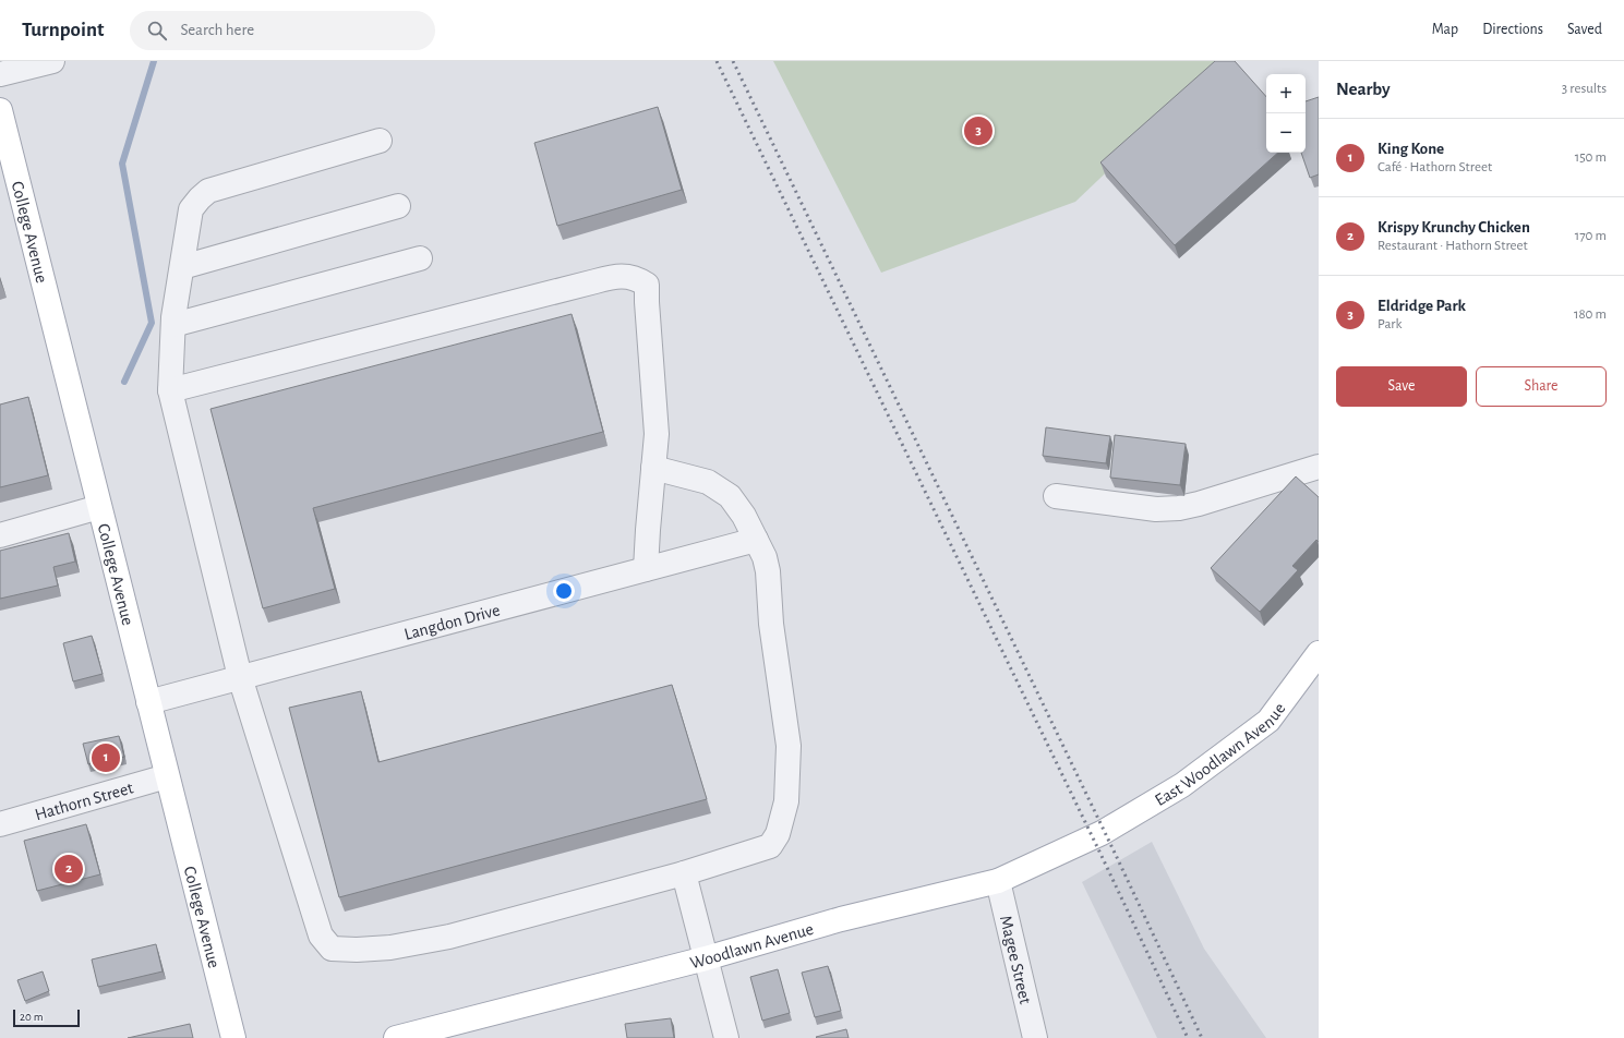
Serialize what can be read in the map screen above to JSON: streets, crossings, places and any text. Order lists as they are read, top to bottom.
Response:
{
  "streets": {
    "main road": ["College Avenue", "East Woodlawn Avenue", "Woodlawn Avenue"],
    "street": ["Langdon Drive", "Hathorn Street", "Magee Street"]
  },
  "crossings": [
    ["College Avenue", "Langdon Drive"],
    ["College Avenue", "Hathorn Street"],
    ["East Woodlawn Avenue", "Woodlawn Avenue"],
    ["Woodlawn Avenue", "Magee Street"]
  ],
  "scale_bar": "20 m",
  "page": {
    "header": "Turnpoint",
    "search": "Search here",
    "nav": ["Map", "Directions", "Saved"],
    "heading": ["Nearby", "3 results"],
    "map_buttons": ["+", "−"],
    "pins": ["3", "1", "2"],
    "list": [
      {
        "mark": "1",
        "name": "King Kone",
        "note": "Café · Hathorn Street",
        "value": "150 m"
      },
      {
        "mark": "2",
        "name": "Krispy Krunchy Chicken",
        "note": "Restaurant · Hathorn Street",
        "value": "170 m"
      },
      {
        "mark": "3",
        "name": "Eldridge Park",
        "note": "Park",
        "value": "180 m"
      }
    ],
    "buttons": ["Save", "Share"],
    "scale": "20 m"
  }
}
